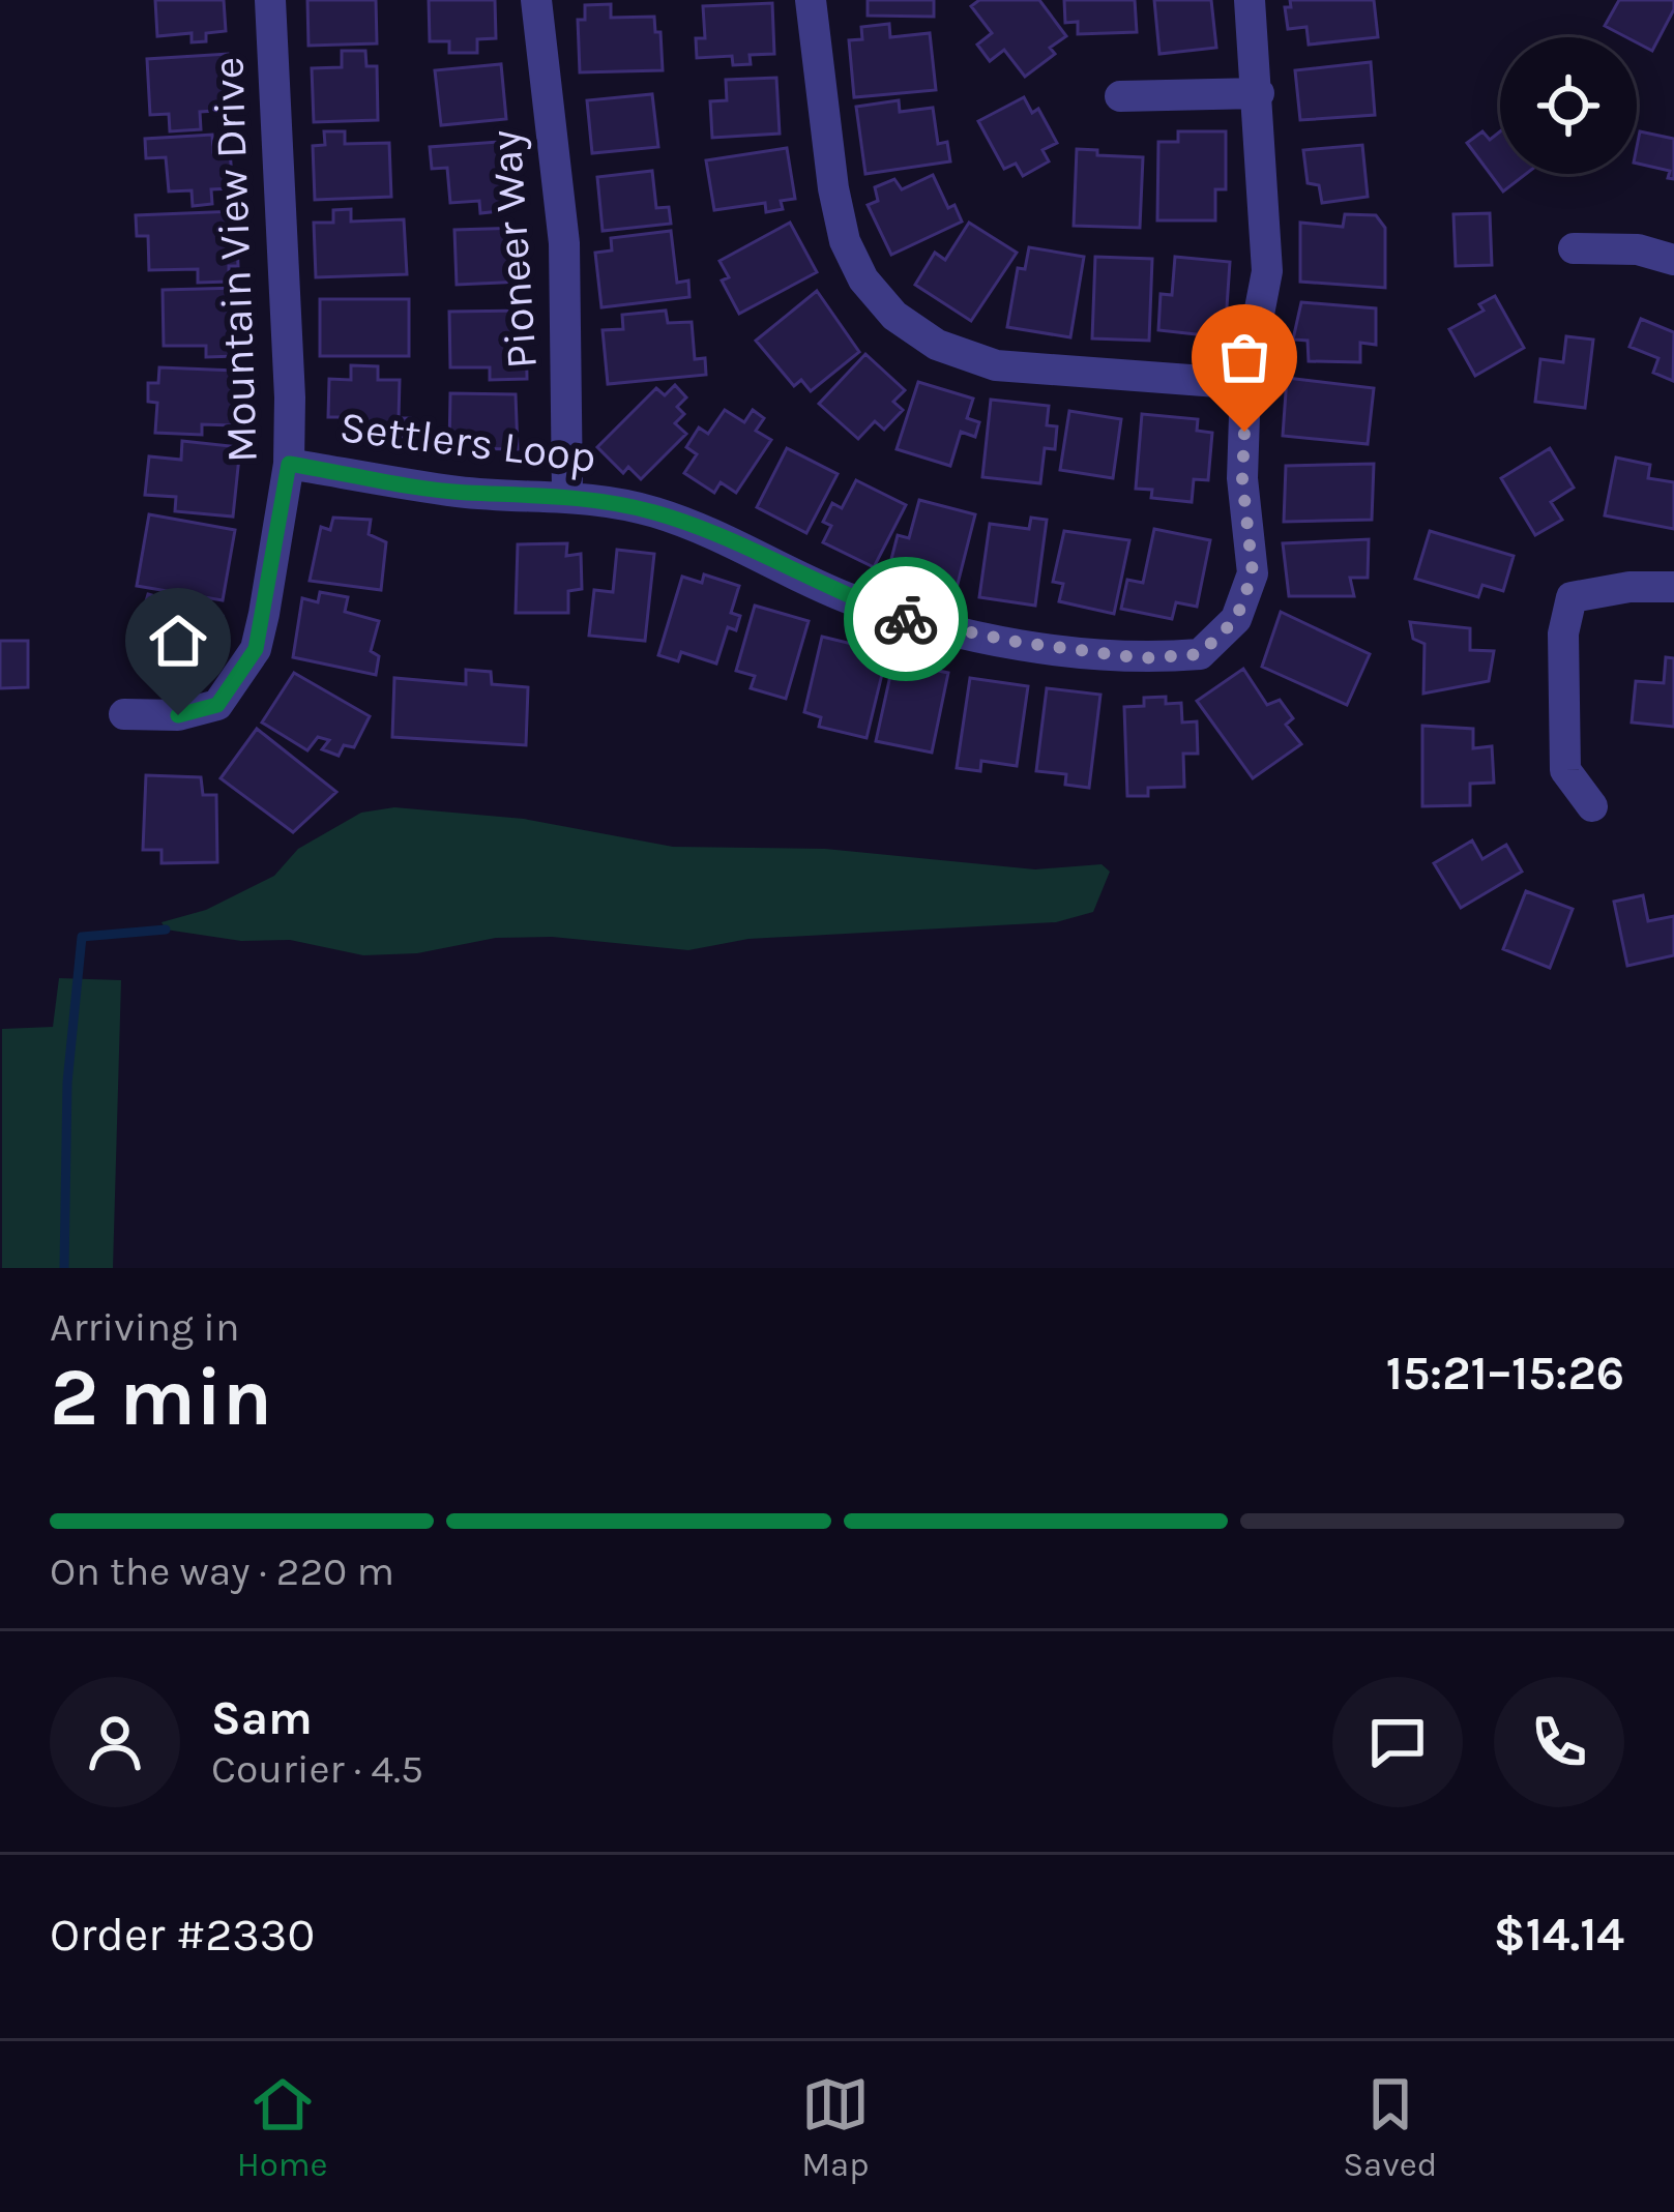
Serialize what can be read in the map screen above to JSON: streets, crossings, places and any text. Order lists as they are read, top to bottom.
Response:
{
  "streets": {
    "street": ["Pioneer Way", "Mountain View Drive", "Settlers Loop"]
  },
  "crossings": [
    ["Pioneer Way", "Settlers Loop"],
    ["Mountain View Drive", "Settlers Loop"]
  ],
  "page": {
    "heading": ["2 min", "Arriving in", "15:21–15:26"],
    "panel": [
      "Sam",
      "Courier · 4.5",
      "Order #2330",
      "$14.14"
    ],
    "bar": "On the way · 220 m",
    "tabs": ["Home", "Map", "Saved"]
  }
}
